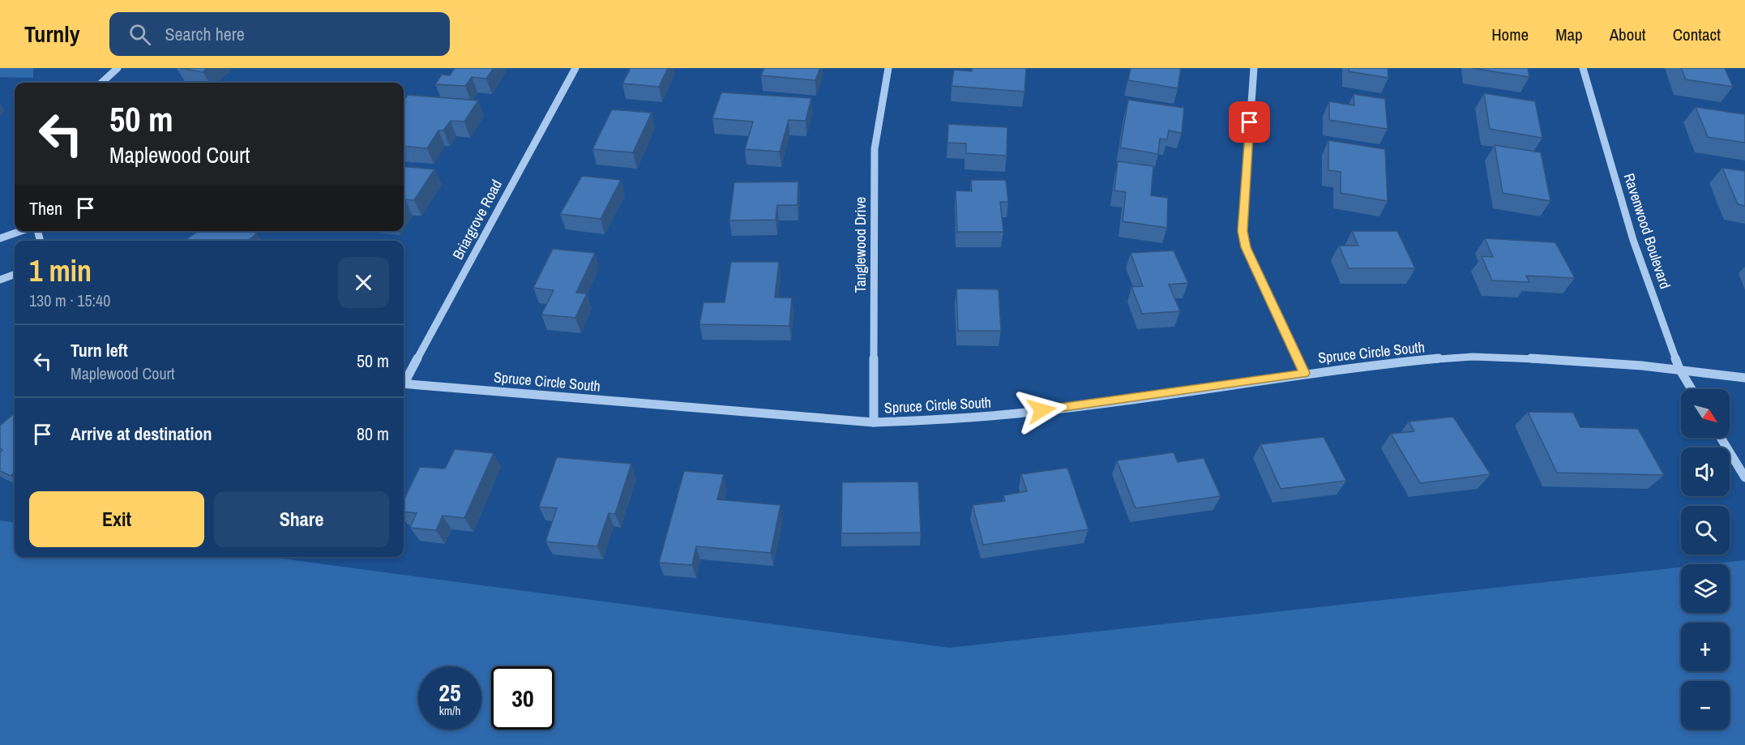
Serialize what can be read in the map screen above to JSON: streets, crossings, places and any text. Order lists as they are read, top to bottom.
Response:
{
  "streets": {
    "street": [
      "Briargrove Road",
      "Ravenwood Boulevard",
      "Tanglewood Drive",
      "Spruce Circle South"
    ]
  },
  "crossings": [
    ["Ravenwood Boulevard", "Spruce Circle South"],
    ["Tanglewood Drive", "Spruce Circle South"]
  ],
  "north": "bottom right",
  "page": {
    "header": "Turnly",
    "search": "Search here",
    "nav": [
      "Home",
      "Map",
      "About",
      "Contact"
    ],
    "turn": ["50 m", "Maplewood Court"],
    "then": "Then",
    "heading": ["1 min", "130 m · 15:40"],
    "list": [
      {
        "name": "Turn left",
        "note": "Maplewood Court",
        "value": "50 m"
      },
      {
        "name": "Arrive at destination",
        "value": "80 m"
      }
    ],
    "map_buttons": ["+", "−"],
    "buttons": ["Exit", "Share"],
    "speed": "25 km/h",
    "limit": "30"
  }
}
